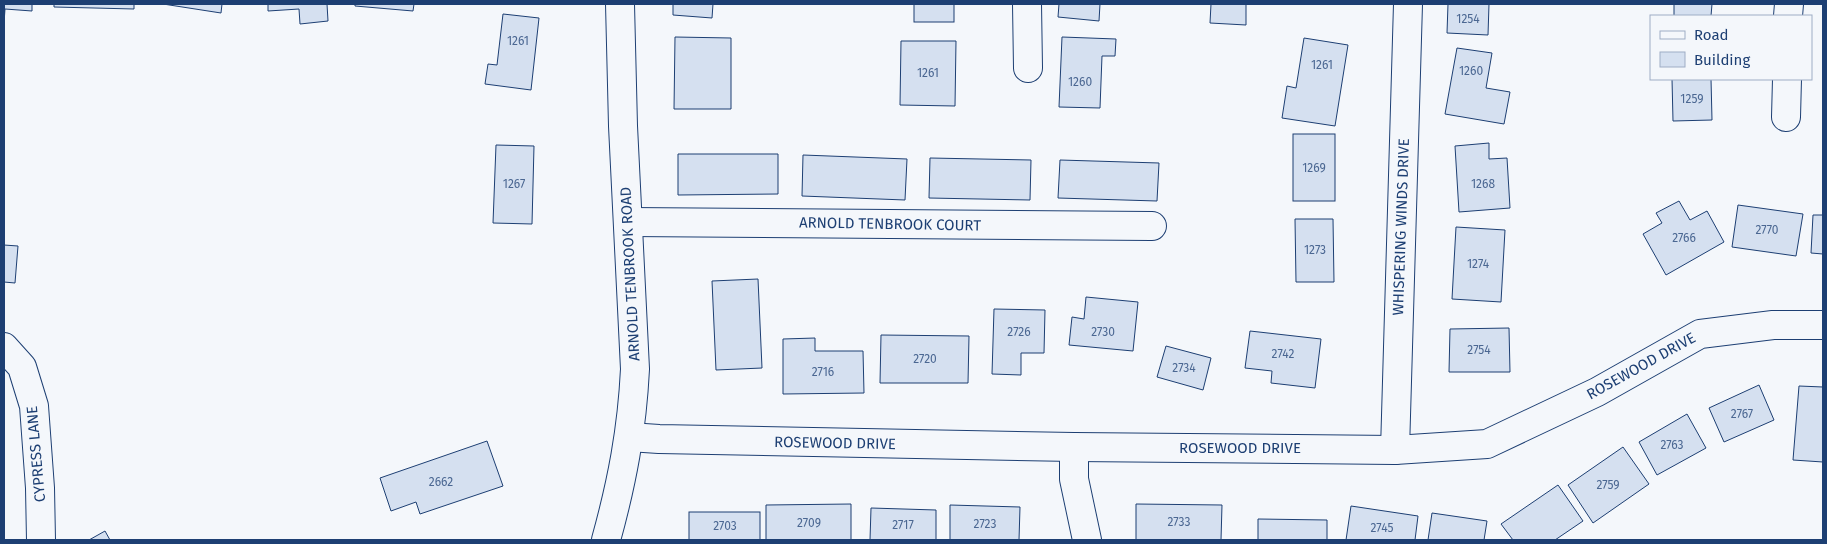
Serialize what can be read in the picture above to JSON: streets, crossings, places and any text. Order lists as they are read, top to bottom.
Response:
{
  "streets": {
    "street": [
      "ARNOLD TENBROOK COURT",
      "WHISPERING WINDS DRIVE",
      "ARNOLD TENBROOK ROAD",
      "ROSEWOOD DRIVE",
      "CYPRESS LANE"
    ]
  },
  "crossings": [
    ["ARNOLD TENBROOK COURT", "ARNOLD TENBROOK ROAD"],
    ["WHISPERING WINDS DRIVE", "ROSEWOOD DRIVE"],
    ["ARNOLD TENBROOK ROAD", "ROSEWOOD DRIVE"]
  ],
  "house_numbers": [
    "1254",
    "1261",
    "1261",
    "1260",
    "1261",
    "1260",
    "1259",
    "1269",
    "1267",
    "1268",
    "2770",
    "2766",
    "1273",
    "1274",
    "2726",
    "2730",
    "2754",
    "2742",
    "2720",
    "2734",
    "2716",
    "2767",
    "2763",
    "2662",
    "2759",
    "2733",
    "2709",
    "2723",
    "2717",
    "2703",
    "2745"
  ],
  "legend": ["Road", "Building"]
}
